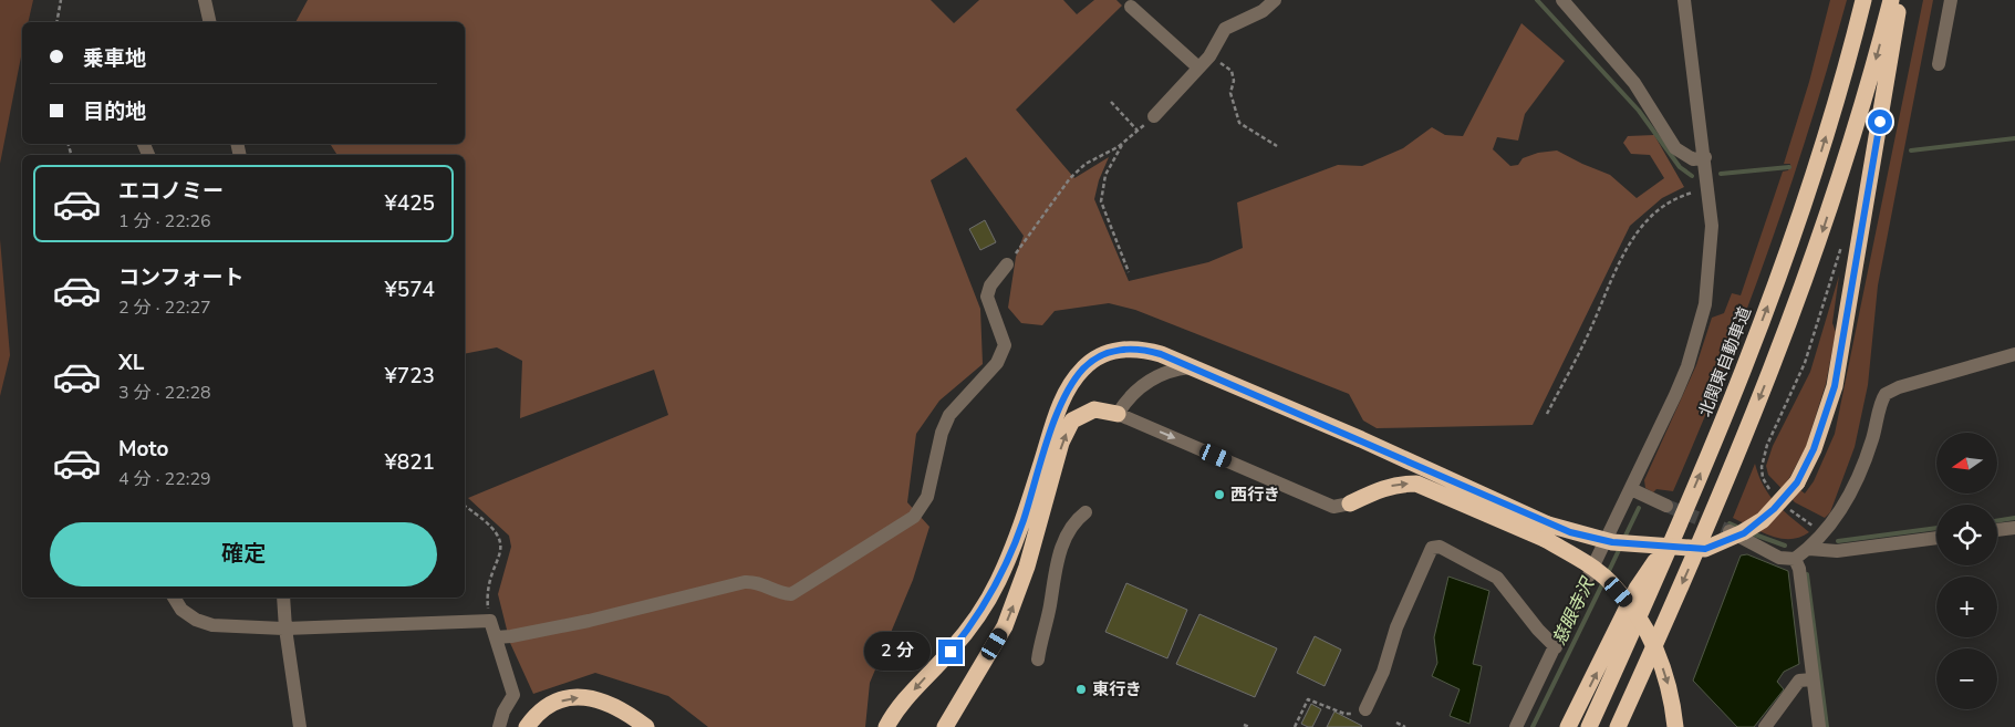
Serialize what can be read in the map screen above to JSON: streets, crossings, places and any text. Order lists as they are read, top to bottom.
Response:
{
  "streets": {
    "highway": ["北関東自動車道"]
  },
  "water": ["慈眼寺沢"],
  "places": ["西行き", "東行き"],
  "north": "left",
  "page": {
    "banner": ["乗車地", "目的地"],
    "list": [
      {
        "name": "エコノミー",
        "note": "1 分 · 22:26",
        "value": "¥425"
      },
      {
        "name": "コンフォート",
        "note": "2 分 · 22:27",
        "value": "¥574"
      },
      {
        "name": "XL",
        "note": "3 分 · 22:28",
        "value": "¥723"
      },
      {
        "name": "Moto",
        "note": "4 分 · 22:29",
        "value": "¥821"
      }
    ],
    "map_buttons": ["+", "−"],
    "buttons": "確定",
    "bubble": "2 分"
  }
}
